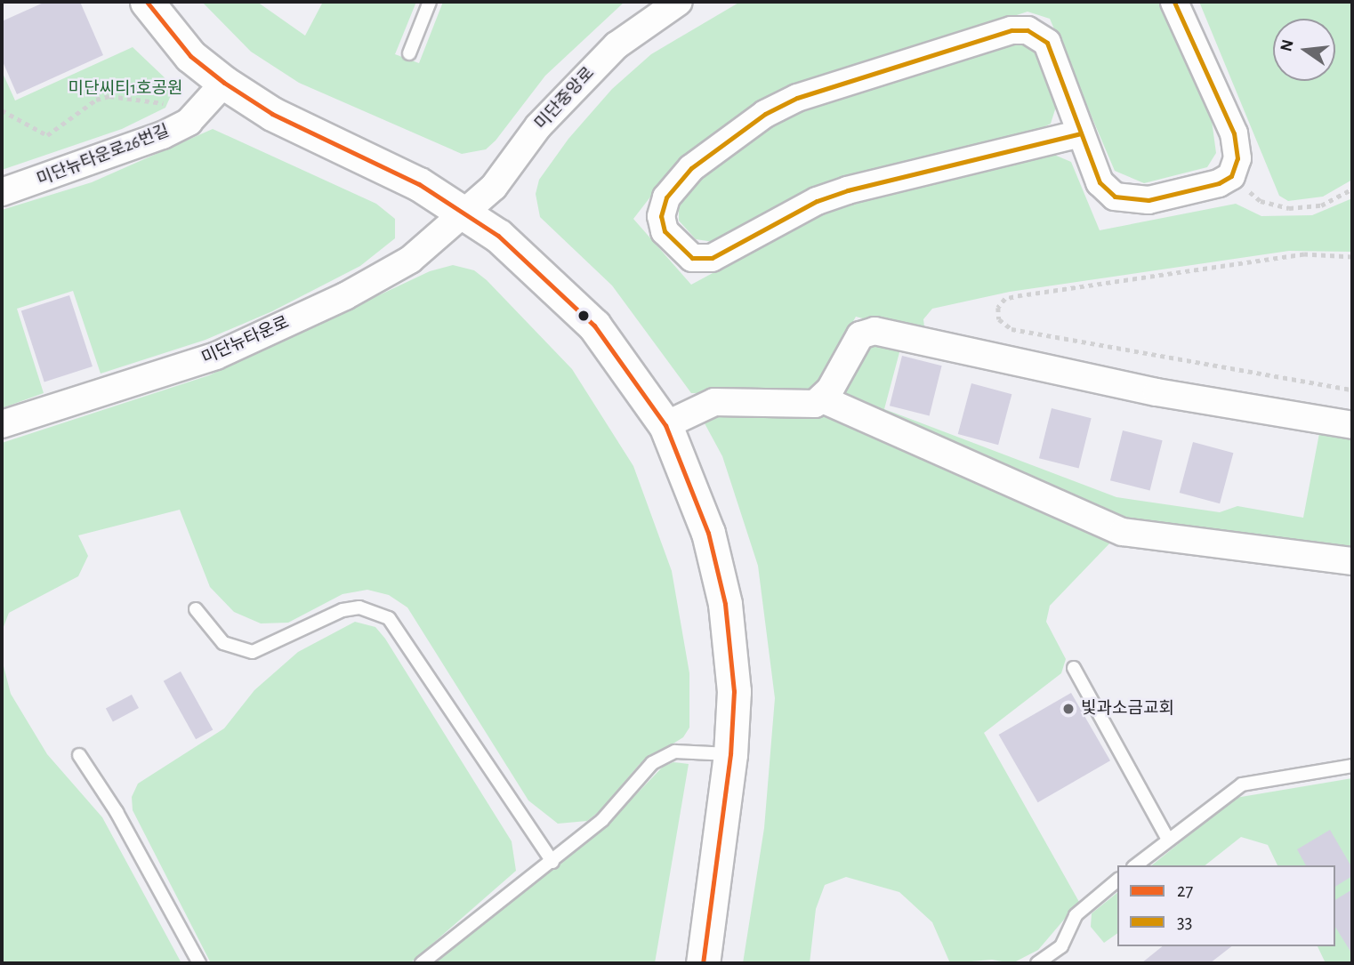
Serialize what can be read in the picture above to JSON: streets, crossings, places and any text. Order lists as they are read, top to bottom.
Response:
{
  "streets": {
    "street": ["미단중앙로", "미단뉴타운로26번길", "미단뉴타운로"]
  },
  "crossings": [
    ["미단중앙로", "미단뉴타운로"]
  ],
  "parks": ["미단씨티1호공원"],
  "places": ["빛과소금교회"],
  "lines": ["transit line 27", "transit line 33"],
  "legend": ["27", "33"],
  "north": "left"
}
